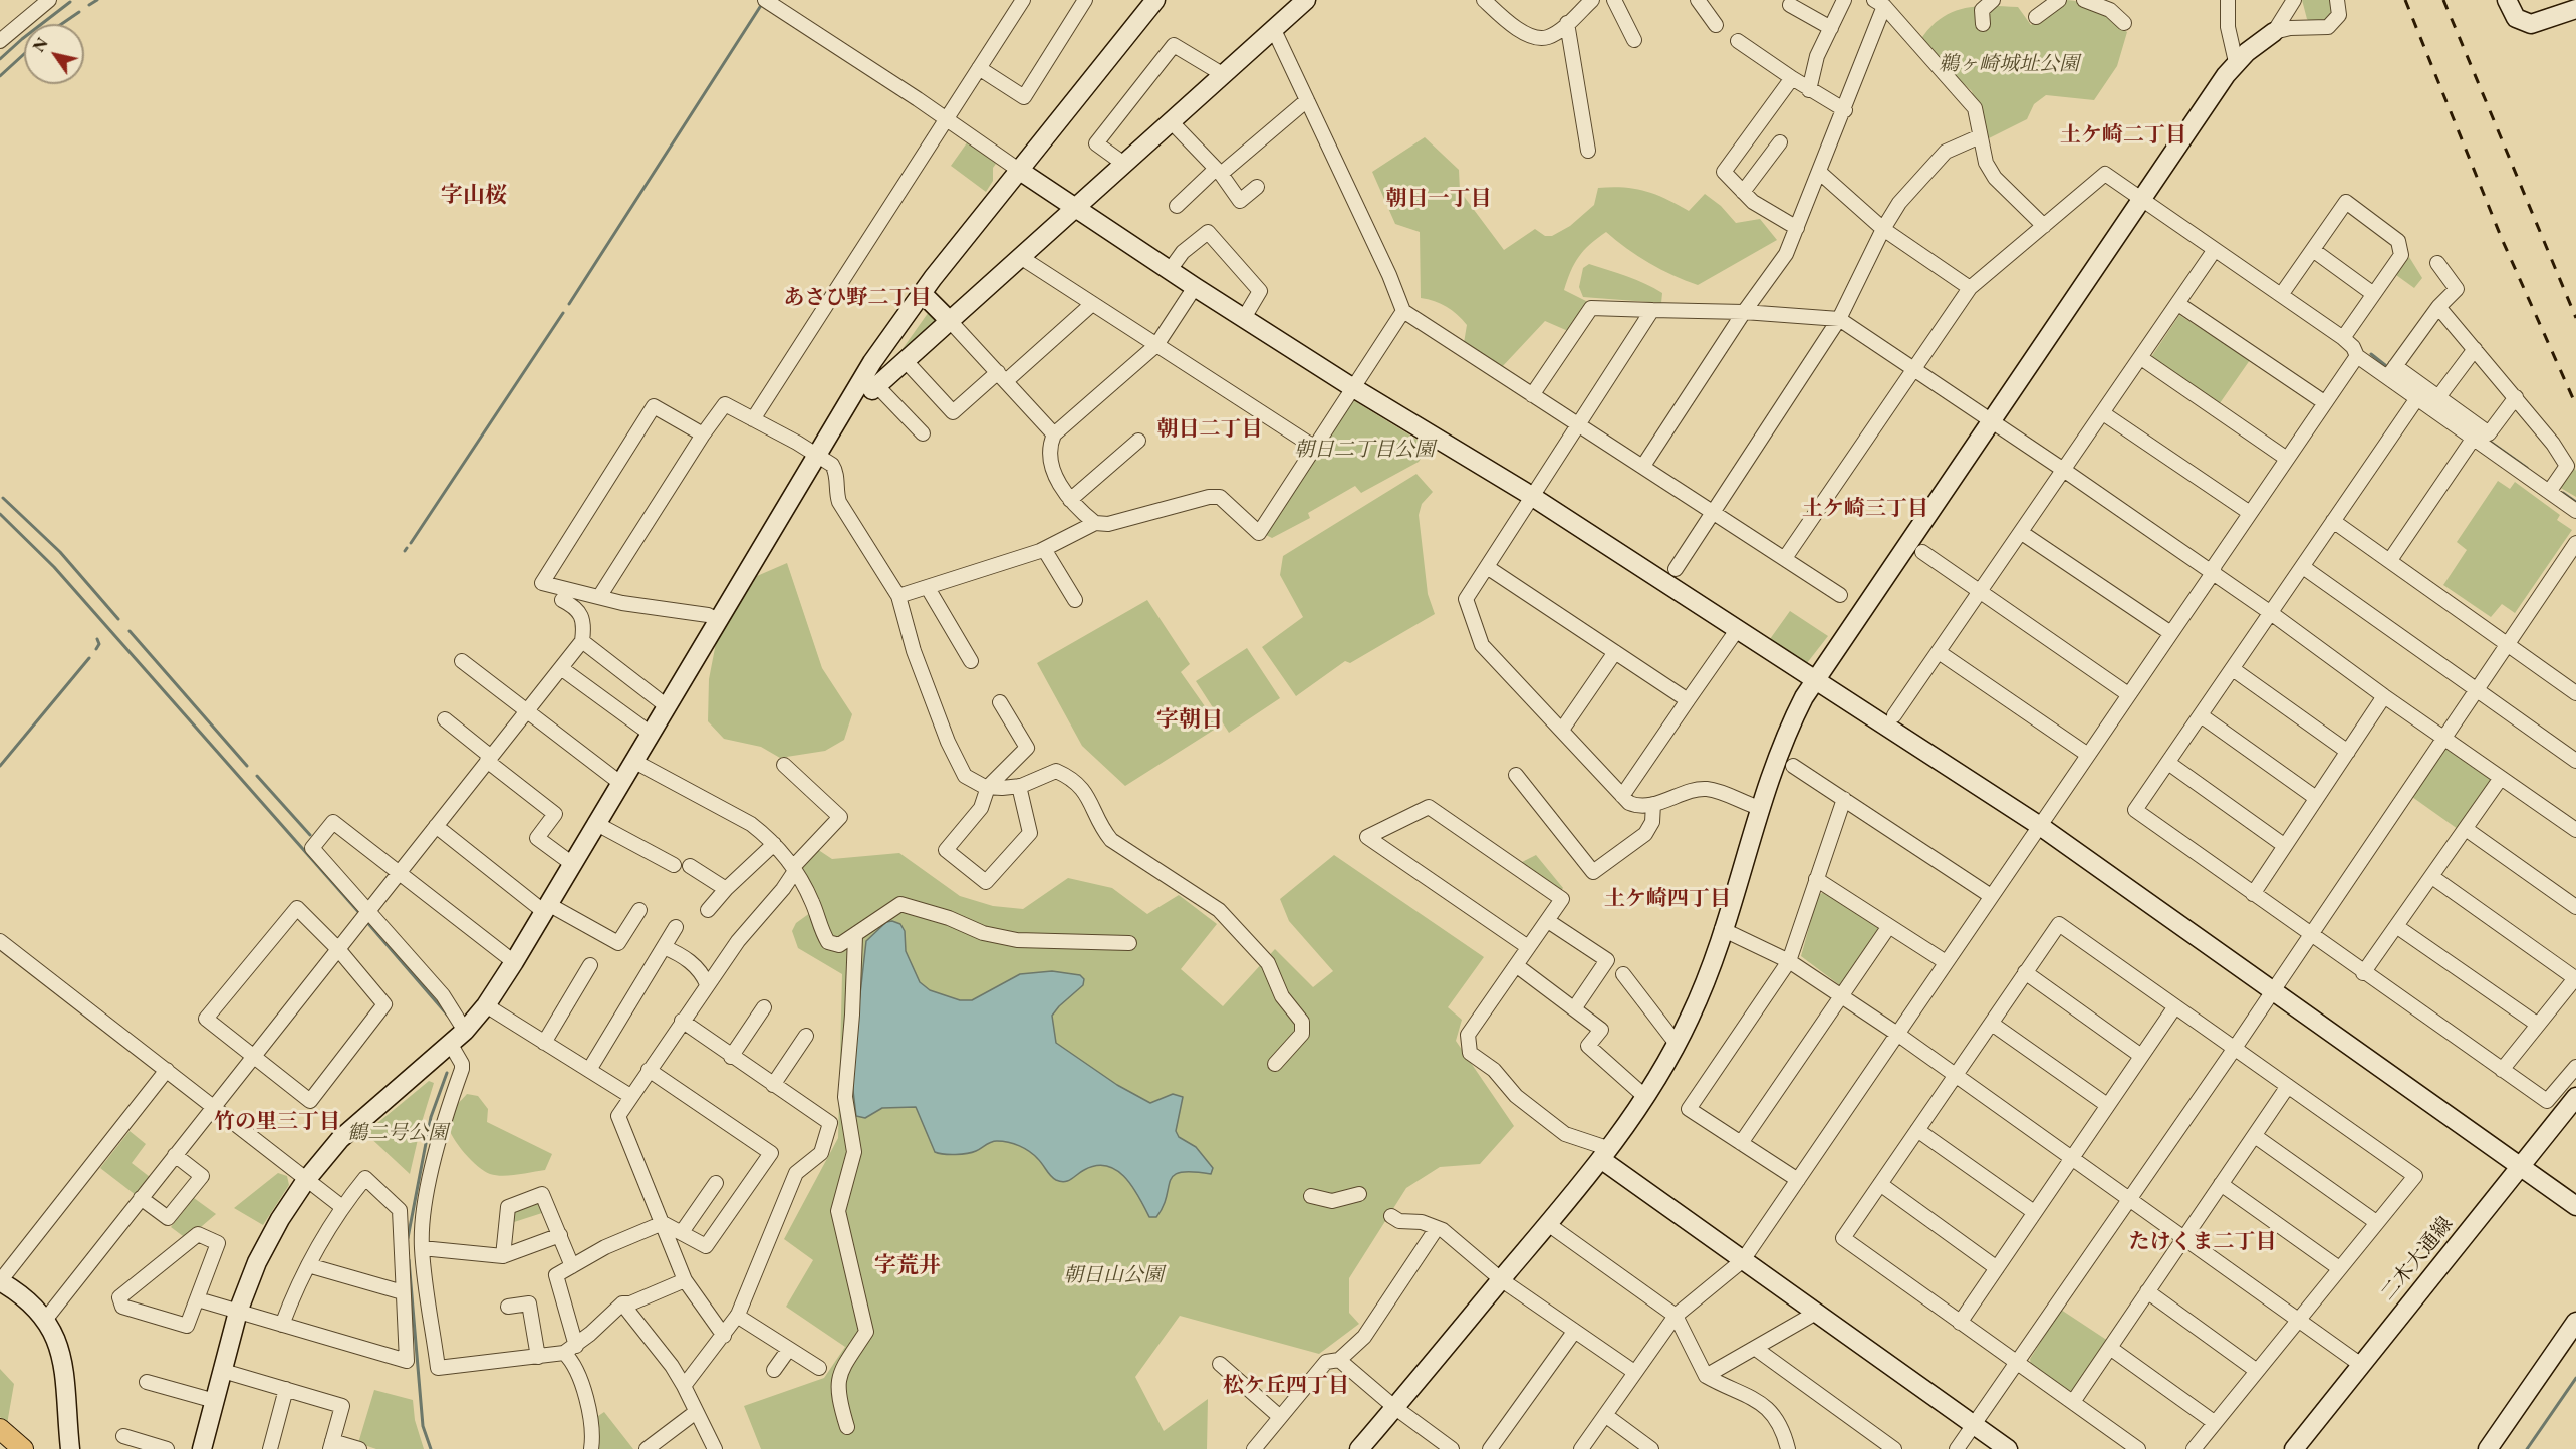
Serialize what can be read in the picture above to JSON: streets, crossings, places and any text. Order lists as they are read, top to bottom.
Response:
{
  "streets": {
    "street": ["二木大通線"]
  },
  "districts": [
    "土ケ崎二丁目",
    "字山桜",
    "朝日一丁目",
    "あさひ野二丁目",
    "朝日二丁目",
    "土ケ崎三丁目",
    "字朝日",
    "土ケ崎四丁目",
    "竹の里三丁目",
    "たけくま二丁目",
    "字荒井",
    "松ケ丘四丁目"
  ],
  "parks": [
    "鵜ヶ崎城址公園",
    "朝日二丁目公園",
    "鶴二号公園",
    "朝日山公園"
  ],
  "north": "top left"
}
